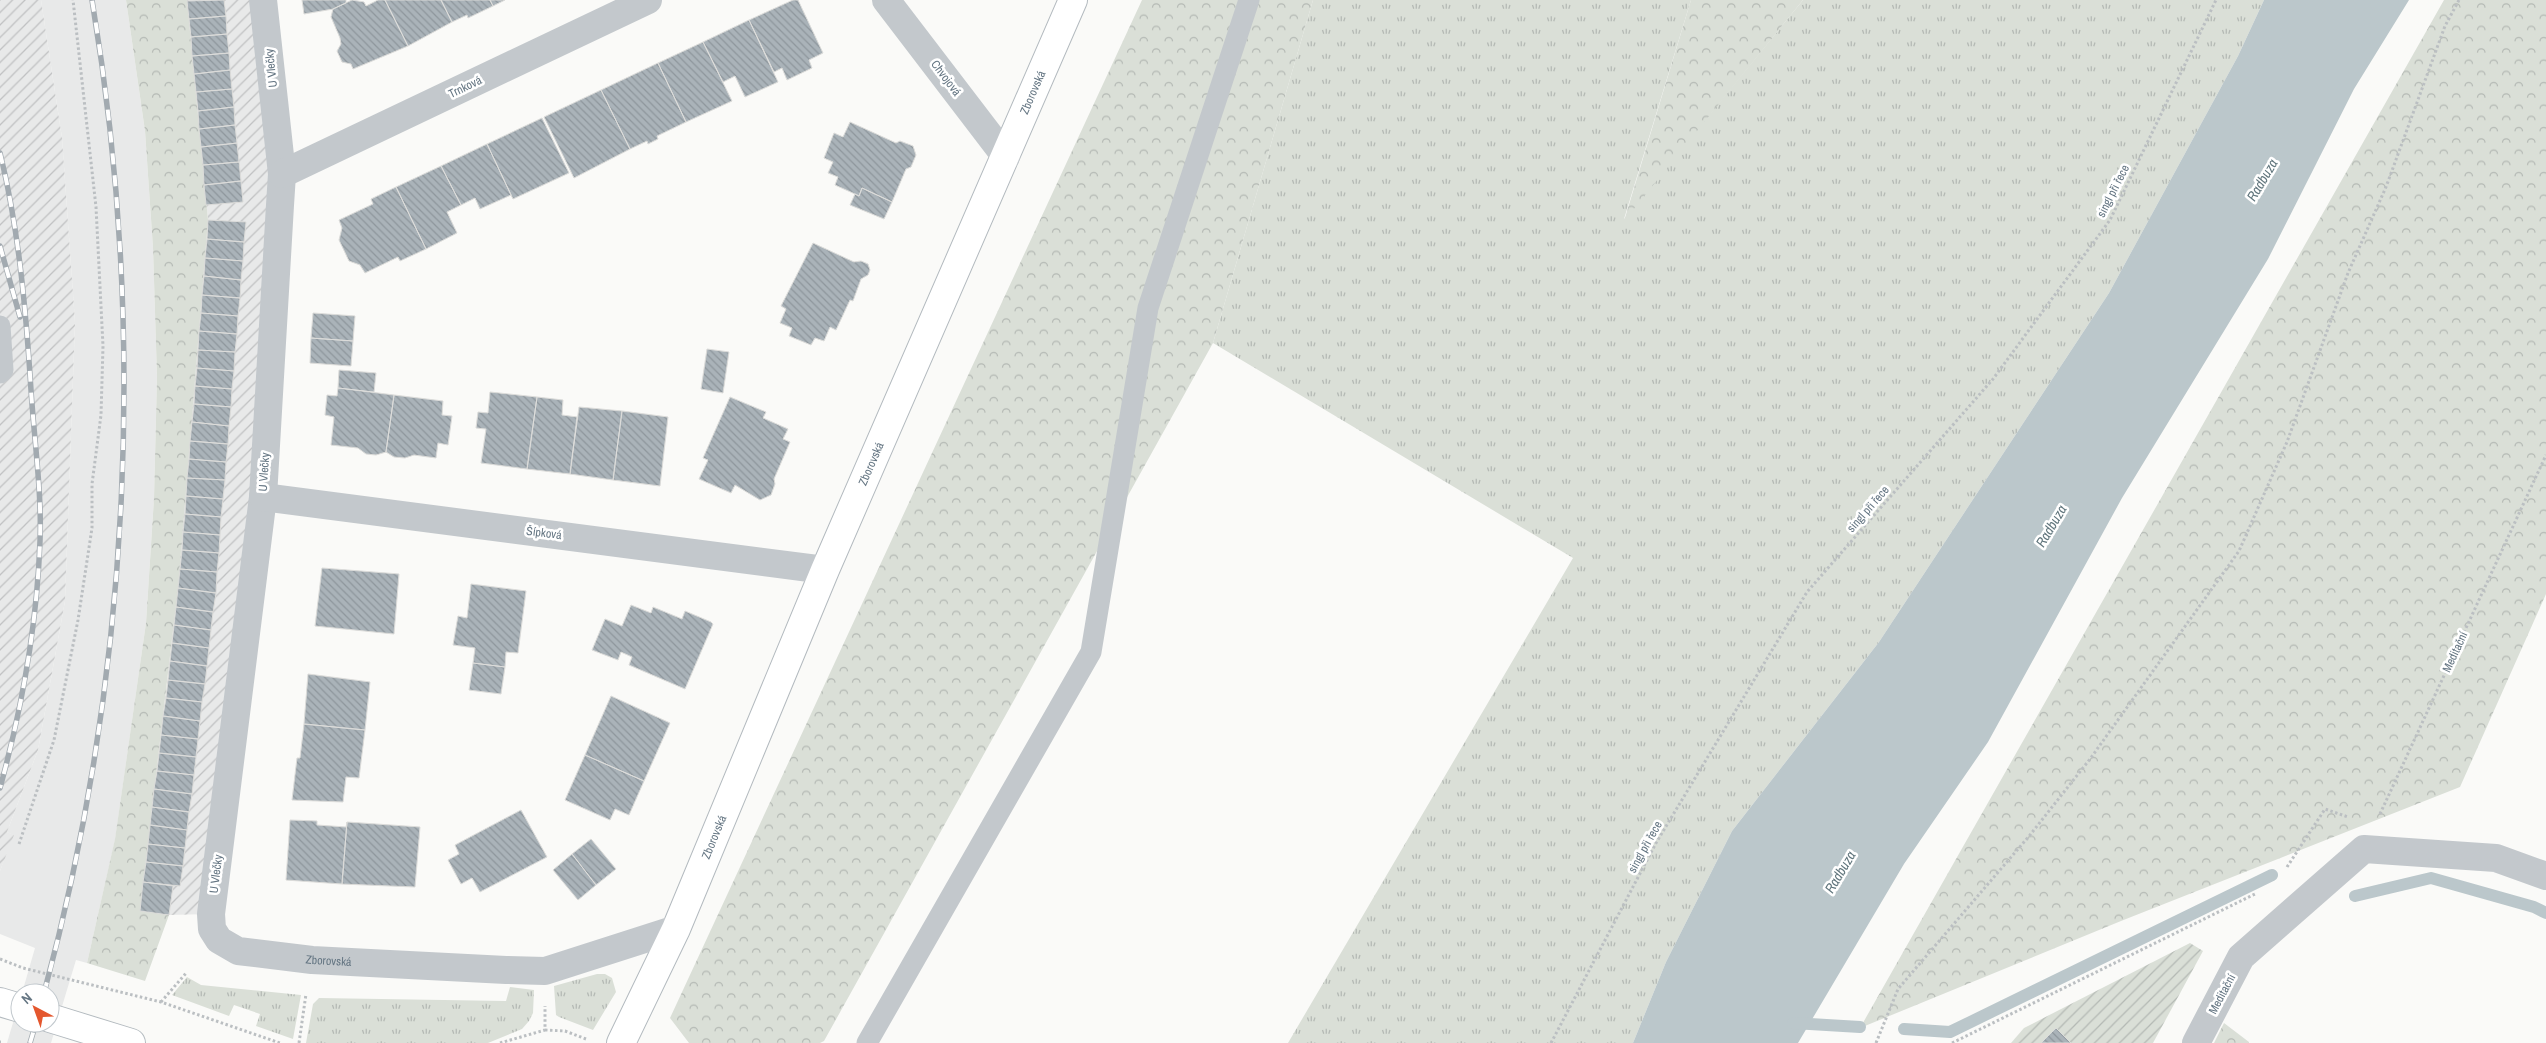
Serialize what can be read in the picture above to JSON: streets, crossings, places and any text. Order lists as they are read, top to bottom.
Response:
{
  "streets": {
    "street": [
      "U Vlečky",
      "Chvojová",
      "Trnková",
      "Zborovská",
      "Šípková",
      "Meditační"
    ],
    "path": ["singl při řece"]
  },
  "crossings": [
    ["U Vlečky", "Trnková"],
    ["U Vlečky", "Zborovská"],
    ["U Vlečky", "Šípková"],
    ["Chvojová", "Zborovská"],
    ["Zborovská", "Šípková"]
  ],
  "water": ["Radbuza"],
  "north": "top left"
}
